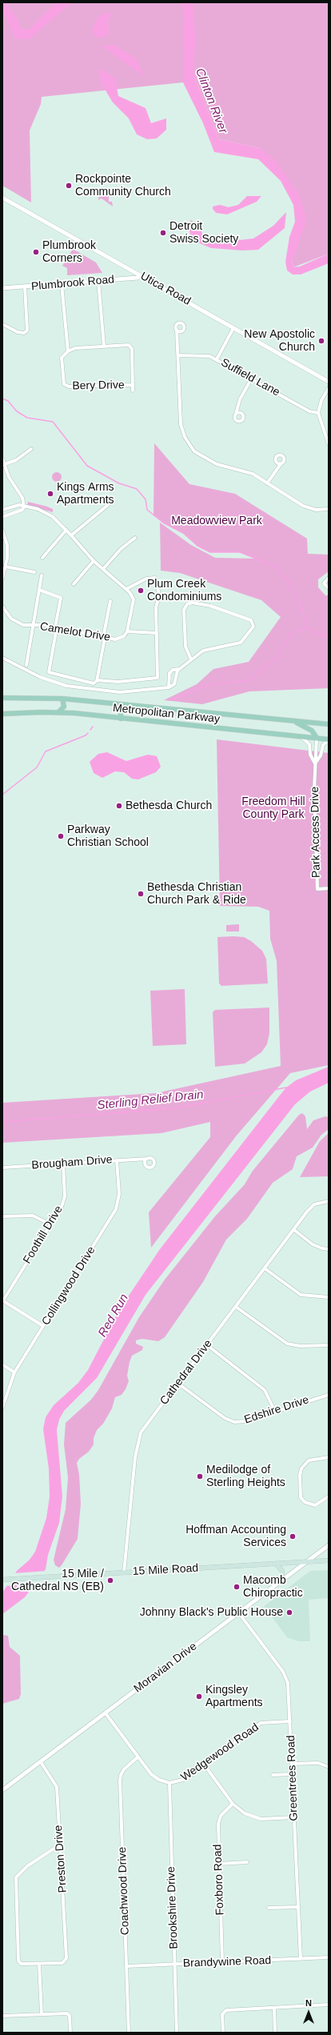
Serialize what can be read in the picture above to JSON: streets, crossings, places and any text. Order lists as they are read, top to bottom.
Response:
{
  "streets": {
    "main road": ["Metropolitan Parkway", "15 Mile Road"],
    "street": [
      "Plumbrook Road",
      "Utica Road",
      "Suffield Lane",
      "Bery Drive",
      "Camelot Drive",
      "Park Access Drive",
      "Brougham Drive",
      "Foothill Drive",
      "Collingwood Drive",
      "Cathedral Drive",
      "Edshire Drive",
      "Moravian Drive",
      "Wedgewood Road",
      "Greentrees Road",
      "Preston Drive",
      "Foxboro Road",
      "Coachwood Drive",
      "Brookshire Drive",
      "Brandywine Road"
    ]
  },
  "crossings": [
    ["Plumbrook Road", "Utica Road"],
    ["Metropolitan Parkway", "Park Access Drive"],
    ["Brougham Drive", "Foothill Drive"],
    ["Brougham Drive", "Collingwood Drive"],
    ["Cathedral Drive", "Edshire Drive"],
    ["Cathedral Drive", "15 Mile Road"],
    ["15 Mile Road", "Moravian Drive"],
    ["Moravian Drive", "Wedgewood Road"],
    ["Moravian Drive", "Greentrees Road"],
    ["Moravian Drive", "Preston Drive"],
    ["Wedgewood Road", "Greentrees Road"],
    ["Wedgewood Road", "Coachwood Drive"],
    ["Wedgewood Road", "Brookshire Drive"],
    ["Greentrees Road", "Brandywine Road"],
    ["Foxboro Road", "Brandywine Road"],
    ["Coachwood Drive", "Brandywine Road"],
    ["Brookshire Drive", "Brandywine Road"]
  ],
  "water": ["Clinton River", "Sterling Relief Drain", "Red Run"],
  "parks": ["Meadowview Park", "Freedom Hill County Park"],
  "places": [
    "Rockpointe Community Church",
    "Detroit Swiss Society",
    "Plumbrook Corners",
    "New Apostolic Church",
    "Kings Arms Apartments",
    "Plum Creek Condominiums",
    "Bethesda Church",
    "Parkway Christian School",
    "Bethesda Christian Church Park & Ride",
    "Medilodge of Sterling Heights",
    "Hoffman Accounting Services",
    "15 Mile / Cathedral NS (EB)",
    "Macomb Chiropractic",
    "Johnny Black's Public House",
    "Kingsley Apartments"
  ],
  "north": "top"
}
